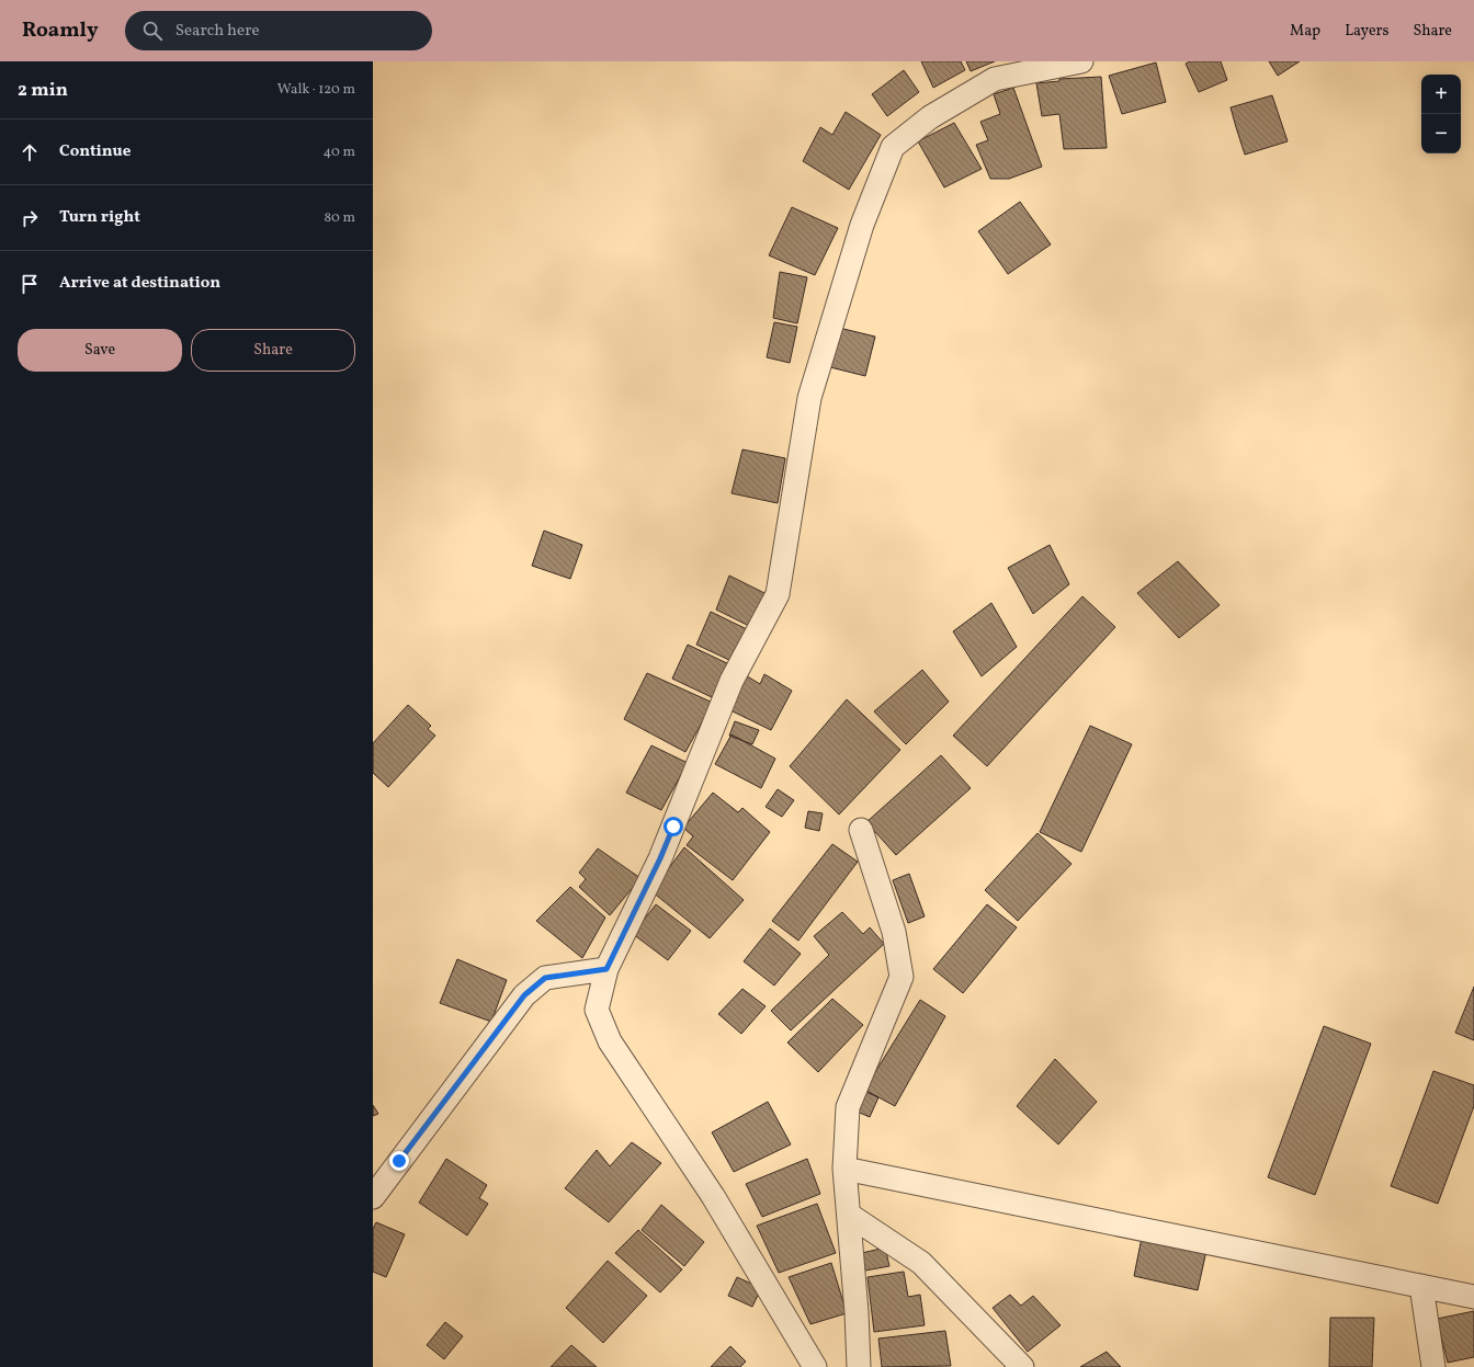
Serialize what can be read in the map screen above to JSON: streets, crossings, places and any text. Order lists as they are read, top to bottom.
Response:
{
  "page": {
    "header": "Roamly",
    "search": "Search here",
    "nav": ["Map", "Layers", "Share"],
    "heading": ["2 min", "Walk · 120 m"],
    "map_buttons": ["+", "−"],
    "list": [
      ["Continue", "40 m"],
      ["Turn right", "80 m"],
      "Arrive at destination"
    ],
    "buttons": ["Save", "Share"]
  }
}
